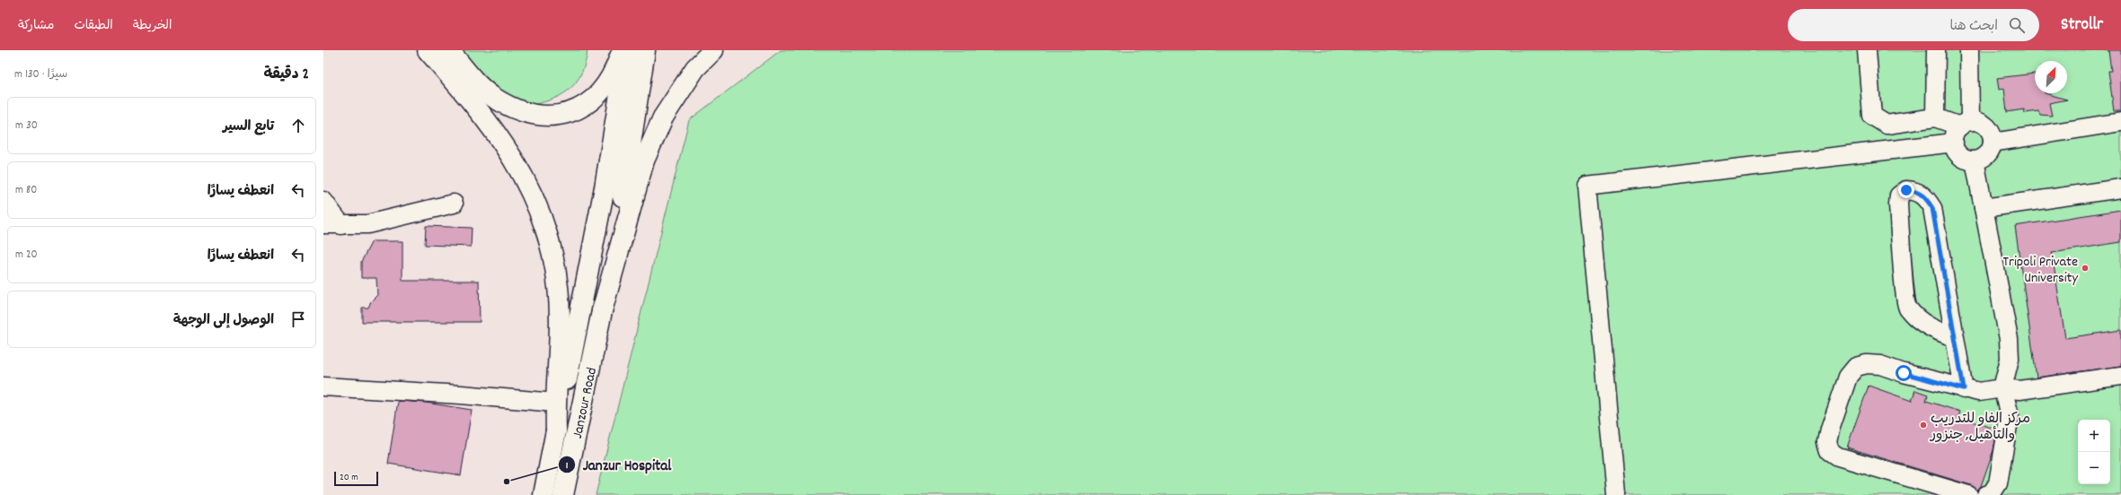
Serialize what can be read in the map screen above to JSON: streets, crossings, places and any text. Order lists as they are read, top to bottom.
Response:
{
  "streets": {
    "main road": ["Janzour Road"]
  },
  "places": ["Tripoli Private University", "مركز الفاو للتدريب والتأهيل, جنزور", "Janzur Hospital"],
  "scale_bar": "20 m",
  "north": "top right",
  "page": {
    "header": "Strollr",
    "search": "ابحث هنا",
    "nav": ["الخريطة", "الطبقات", "مشاركة"],
    "heading": ["2 دقيقة", "سيرًا · 130 m"],
    "list": [
      ["تابع السير", "30 m"],
      ["انعطف يسارًا", "80 m"],
      ["انعطف يسارًا", "20 m"],
      "الوصول إلى الوجهة"
    ],
    "map_buttons": ["+", "−"],
    "scale": "20 m"
  }
}
